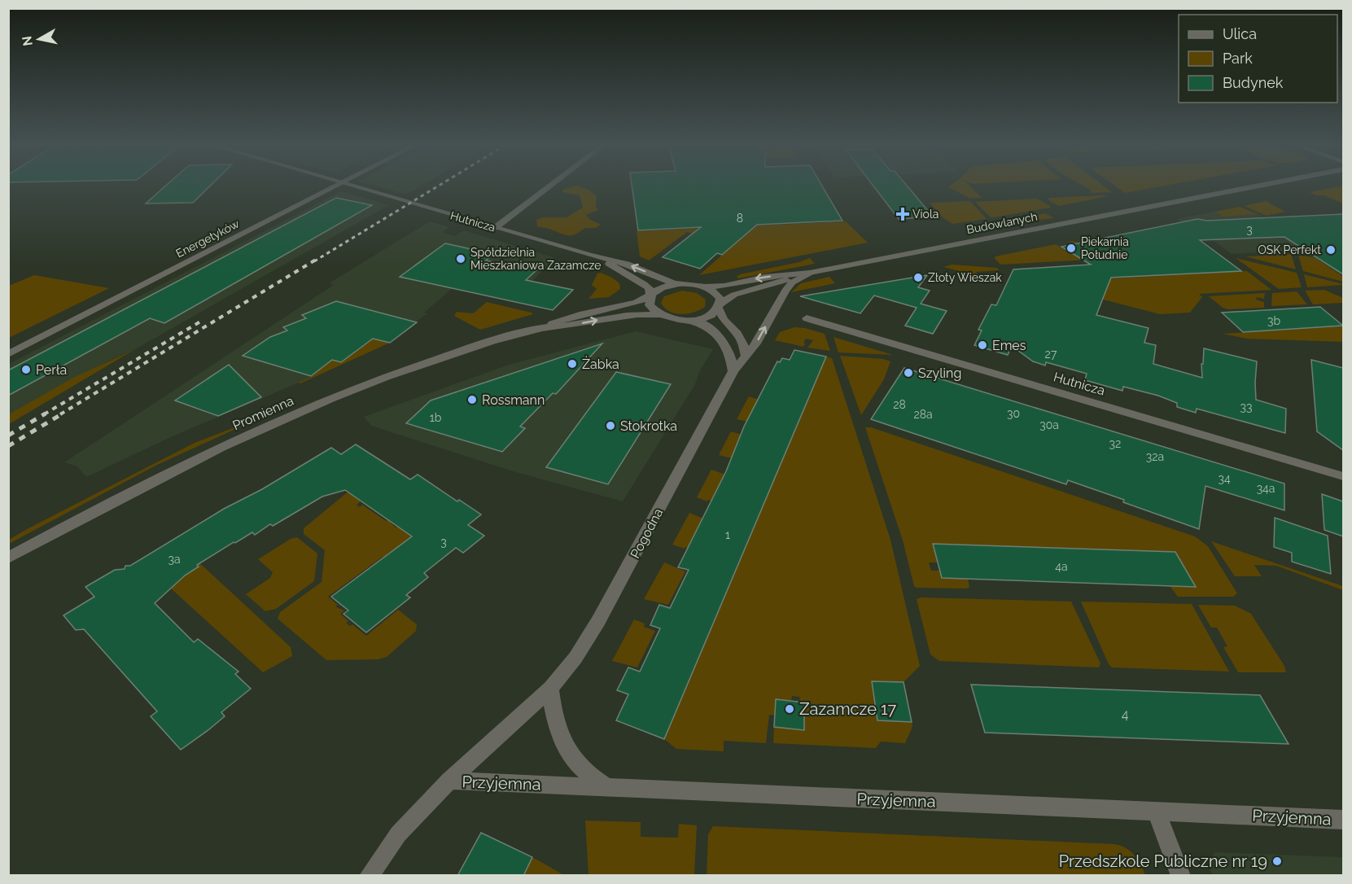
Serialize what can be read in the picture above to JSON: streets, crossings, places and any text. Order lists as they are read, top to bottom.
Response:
{
  "streets": {
    "street": [
      "Hutnicza",
      "Budowlanych",
      "Energetyków",
      "Promienna",
      "Pogodna",
      "Przyjemna"
    ]
  },
  "crossings": [
    ["Hutnicza", "Budowlanych"],
    ["Hutnicza", "Promienna"],
    ["Budowlanych", "Promienna"],
    ["Budowlanych", "Pogodna"],
    ["Pogodna", "Przyjemna"]
  ],
  "places": {
    "health": ["Viola"],
    "other": [
      "Piekarnia Południe",
      "OSK Perfekt",
      "Spółdzielnia Mieszkaniowa Zazamcze",
      "Złoty Wieszak",
      "Emes",
      "Żabka",
      "Perła",
      "Szyling",
      "Rossmann",
      "Stokrotka",
      "Zazamcze 17",
      "Przedszkole Publiczne nr 19"
    ]
  },
  "house_numbers": [
    "8",
    "3",
    "3b",
    "27",
    "28",
    "33",
    "30",
    "28a",
    "1b",
    "30a",
    "32",
    "32a",
    "34",
    "34a",
    "1",
    "3",
    "3a",
    "4a",
    "4"
  ],
  "legend": ["Ulica", "Park", "Budynek"],
  "north": "left"
}
